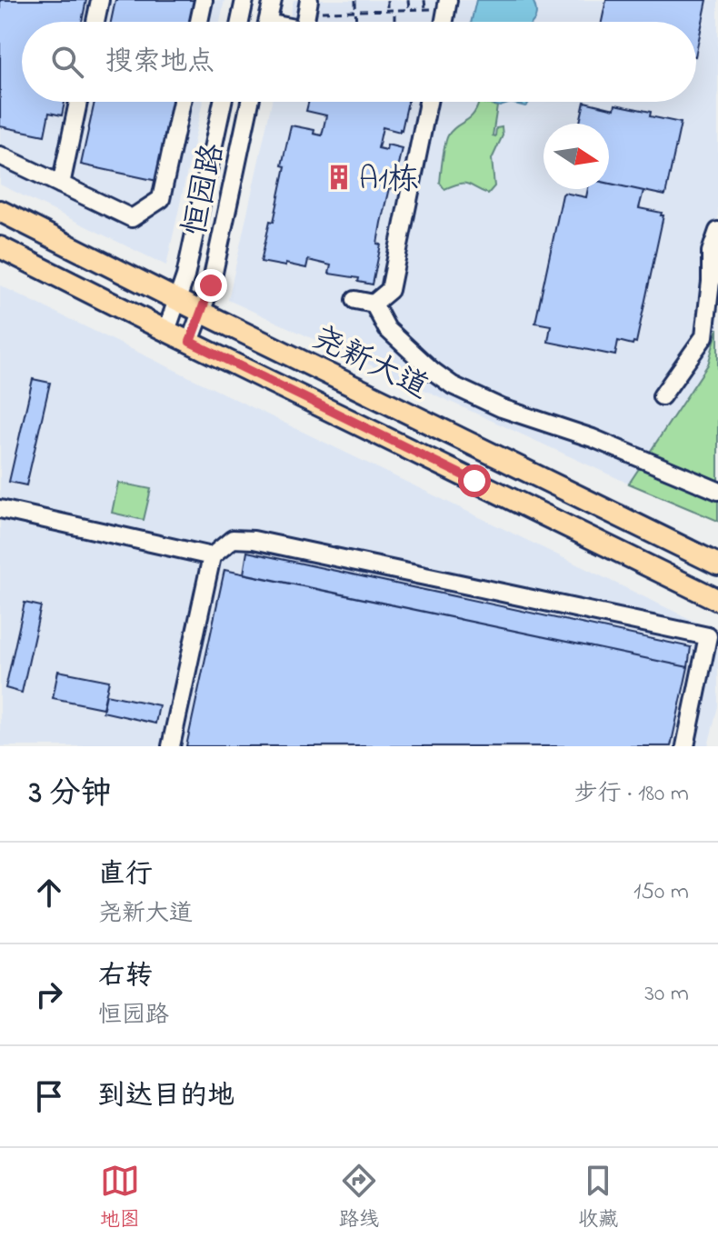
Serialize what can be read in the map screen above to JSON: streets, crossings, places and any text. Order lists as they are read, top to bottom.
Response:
{
  "streets": {
    "main road": ["尧新大道"],
    "street": ["恒园路"]
  },
  "crossings": [
    ["恒园路", "尧新大道"]
  ],
  "places": {
    "building": ["A1栋"]
  },
  "north": "right",
  "page": {
    "search": "搜索地点",
    "heading": ["3 分钟", "步行 · 180 m"],
    "list": [
      ["直行", "尧新大道", "150 m"],
      ["右转", "恒园路", "30 m"],
      "到达目的地"
    ],
    "nav": ["地图", "路线", "收藏"]
  }
}
